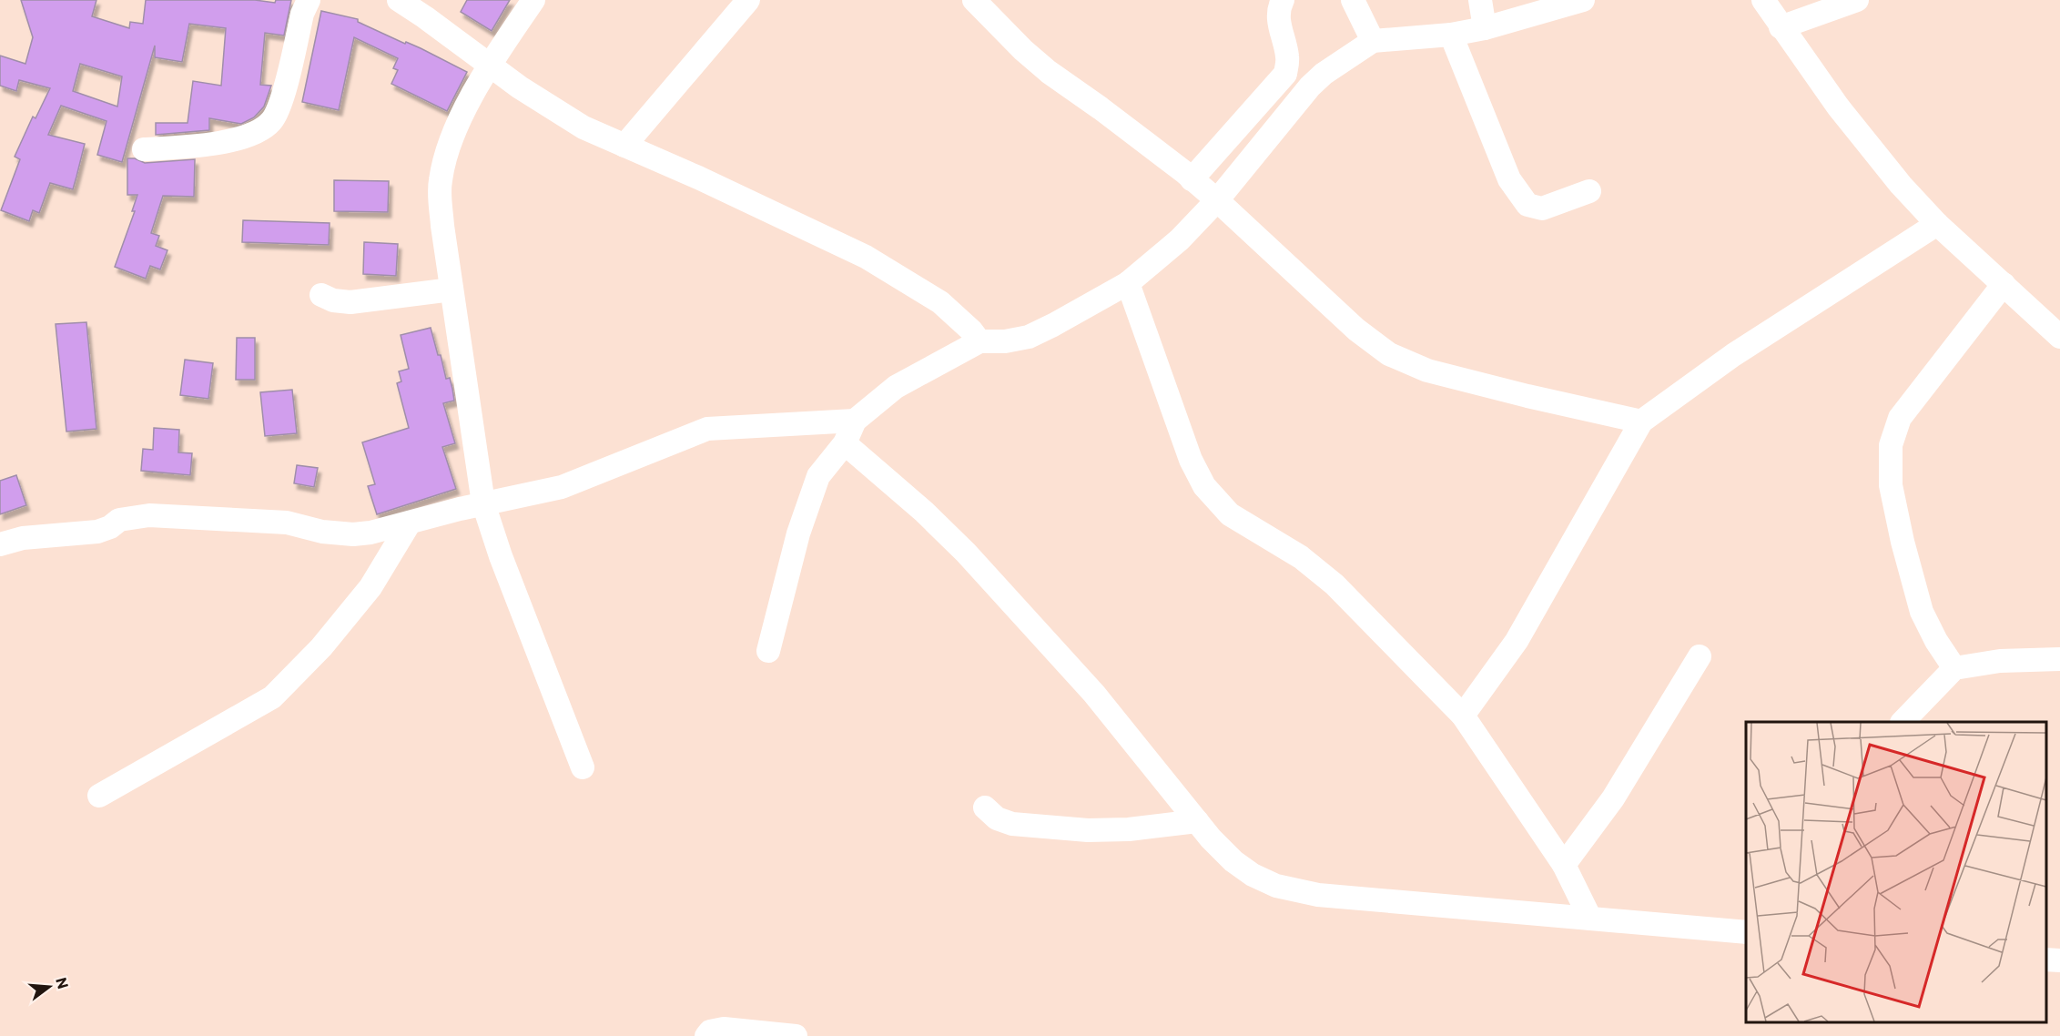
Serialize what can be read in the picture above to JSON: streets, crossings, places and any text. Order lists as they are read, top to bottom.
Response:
{
  "north": "right"
}
